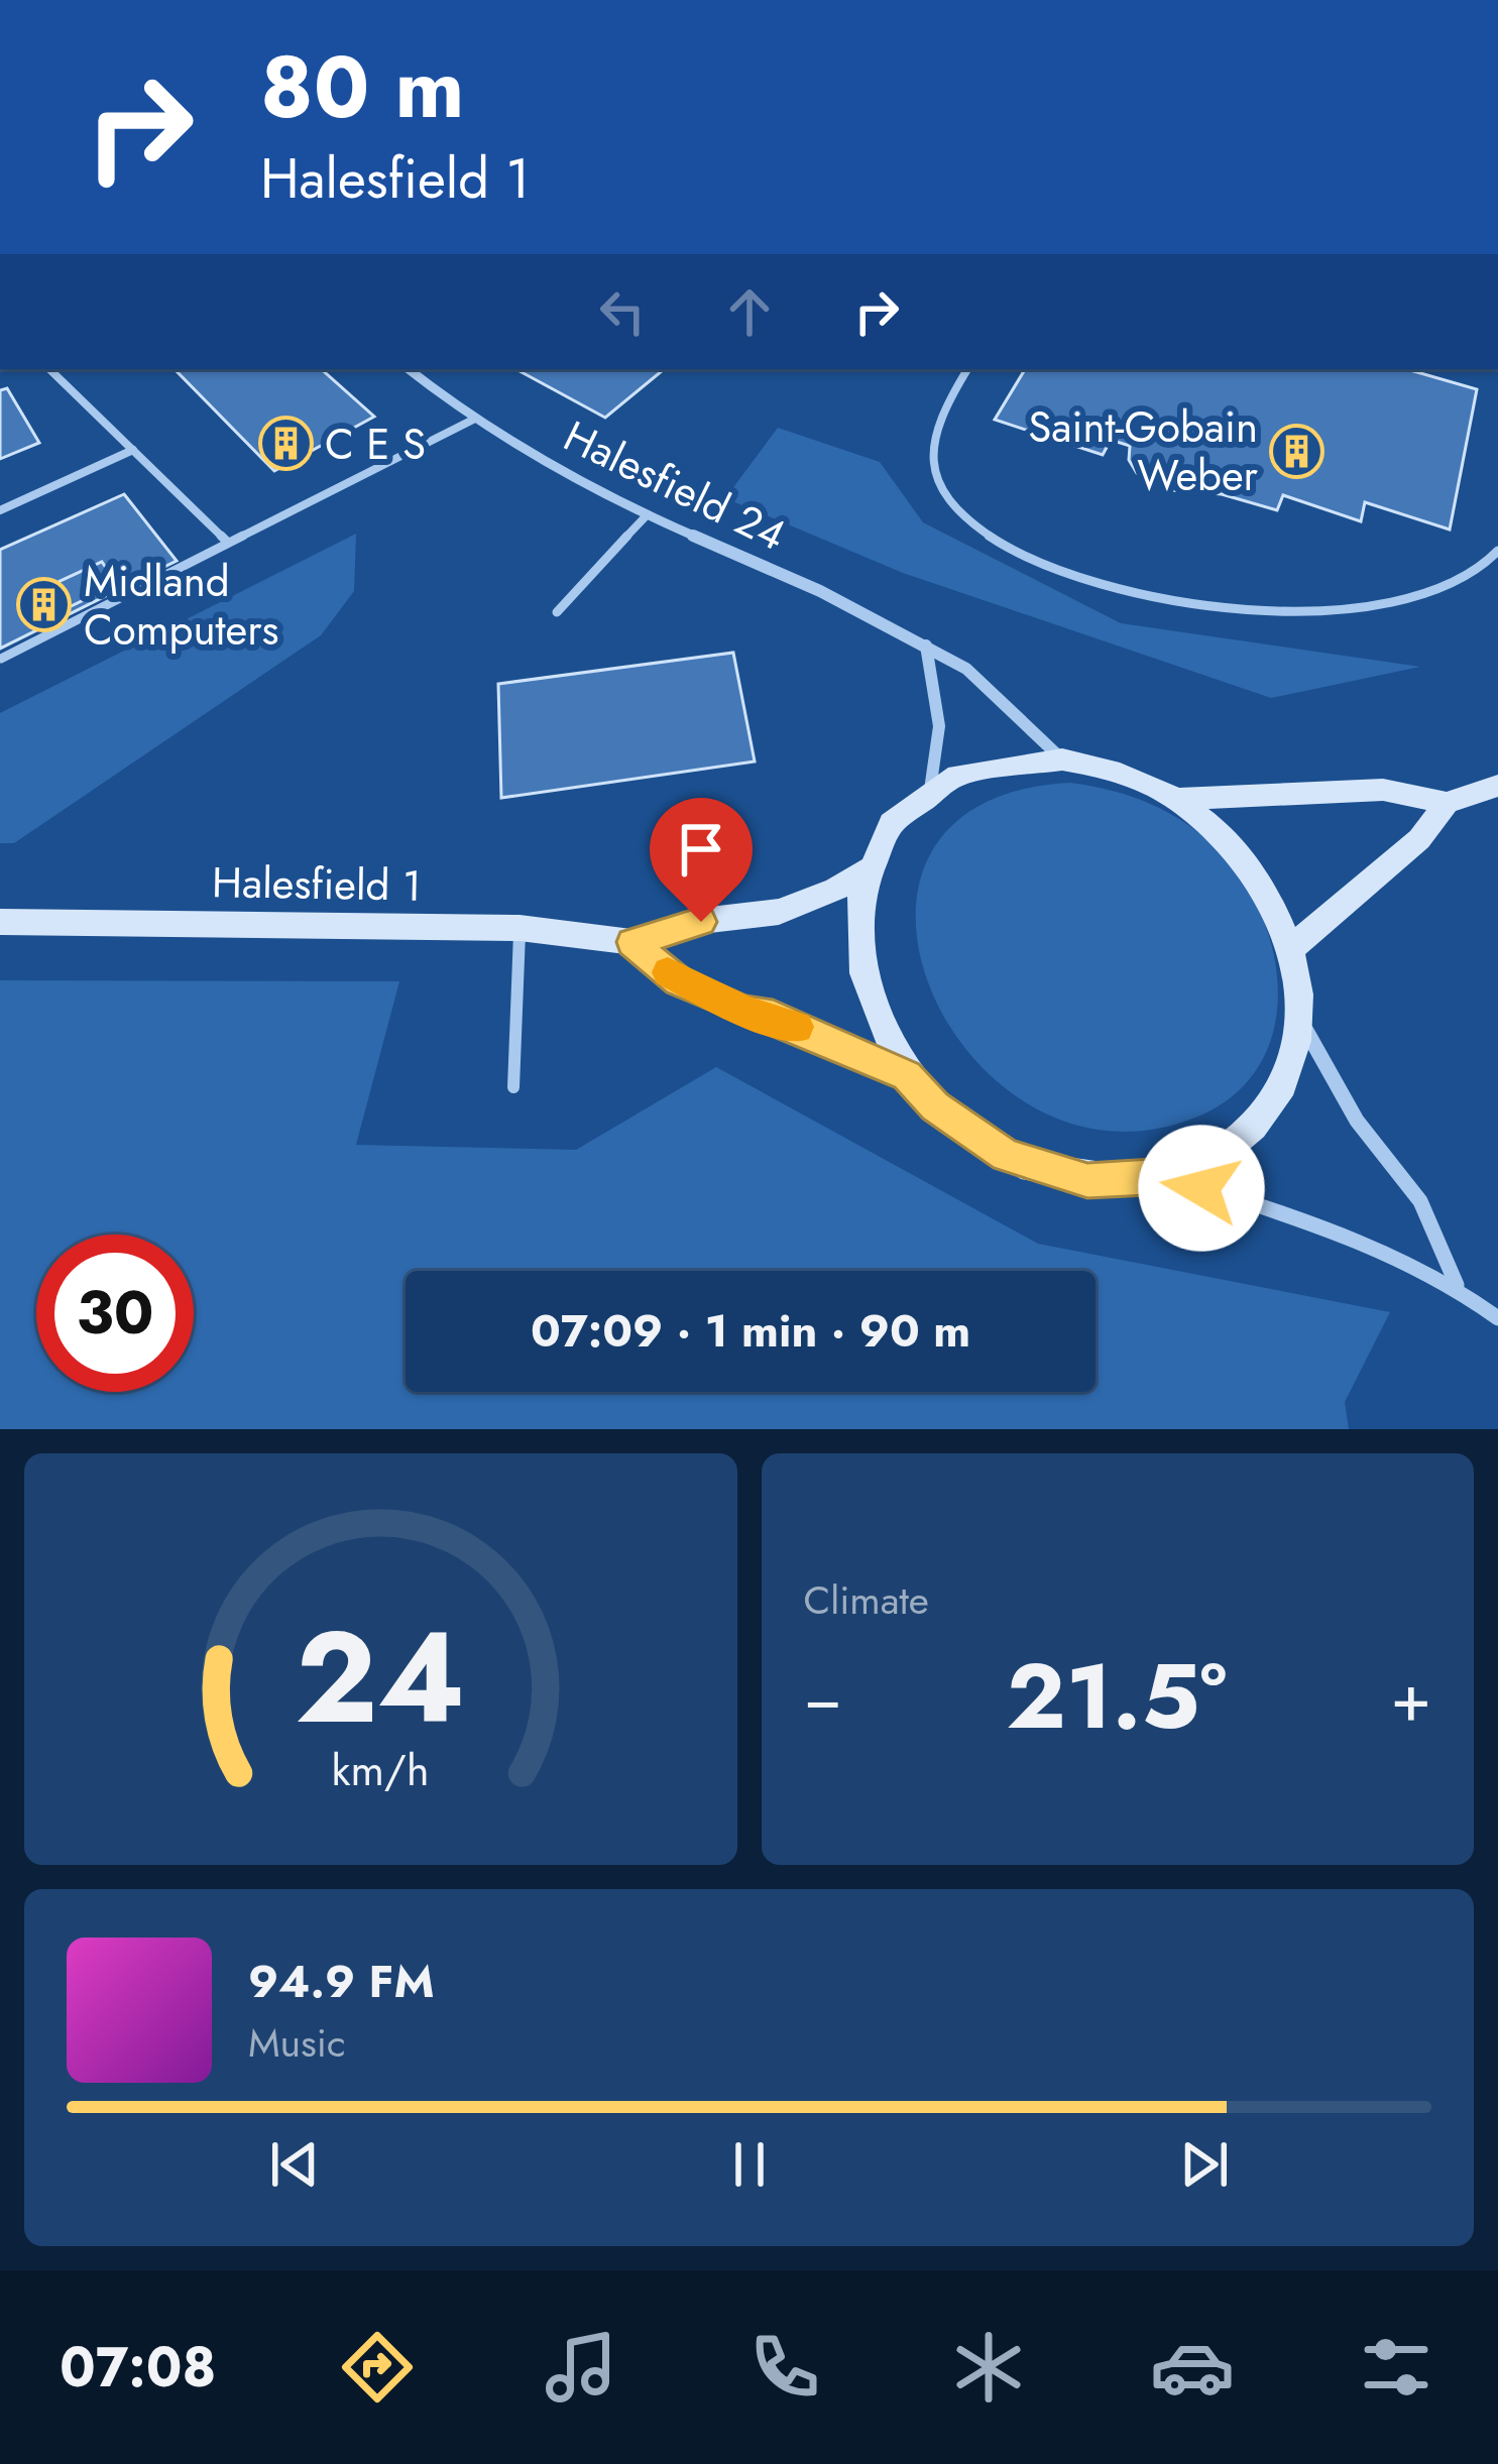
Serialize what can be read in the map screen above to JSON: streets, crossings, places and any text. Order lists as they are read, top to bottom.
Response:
{
  "streets": {
    "street": ["Halesfield 24", "Halesfield 1"]
  },
  "crossings": [
    ["Halesfield 24", "Halesfield 1"]
  ],
  "places": {
    "building": ["C E S", "Saint-Gobain Weber", "Midland Computers"]
  },
  "page": {
    "turn": ["80 m", "Halesfield 1"],
    "limit": "30",
    "trip": "07:09 · 1 min · 90 m",
    "tile": "Climate",
    "heat": ["−", "21.5°", "+"],
    "song": ["94.9 FM", "Music"],
    "tabs": "07:08",
    "gauge": ["24", "km/h"]
  }
}
